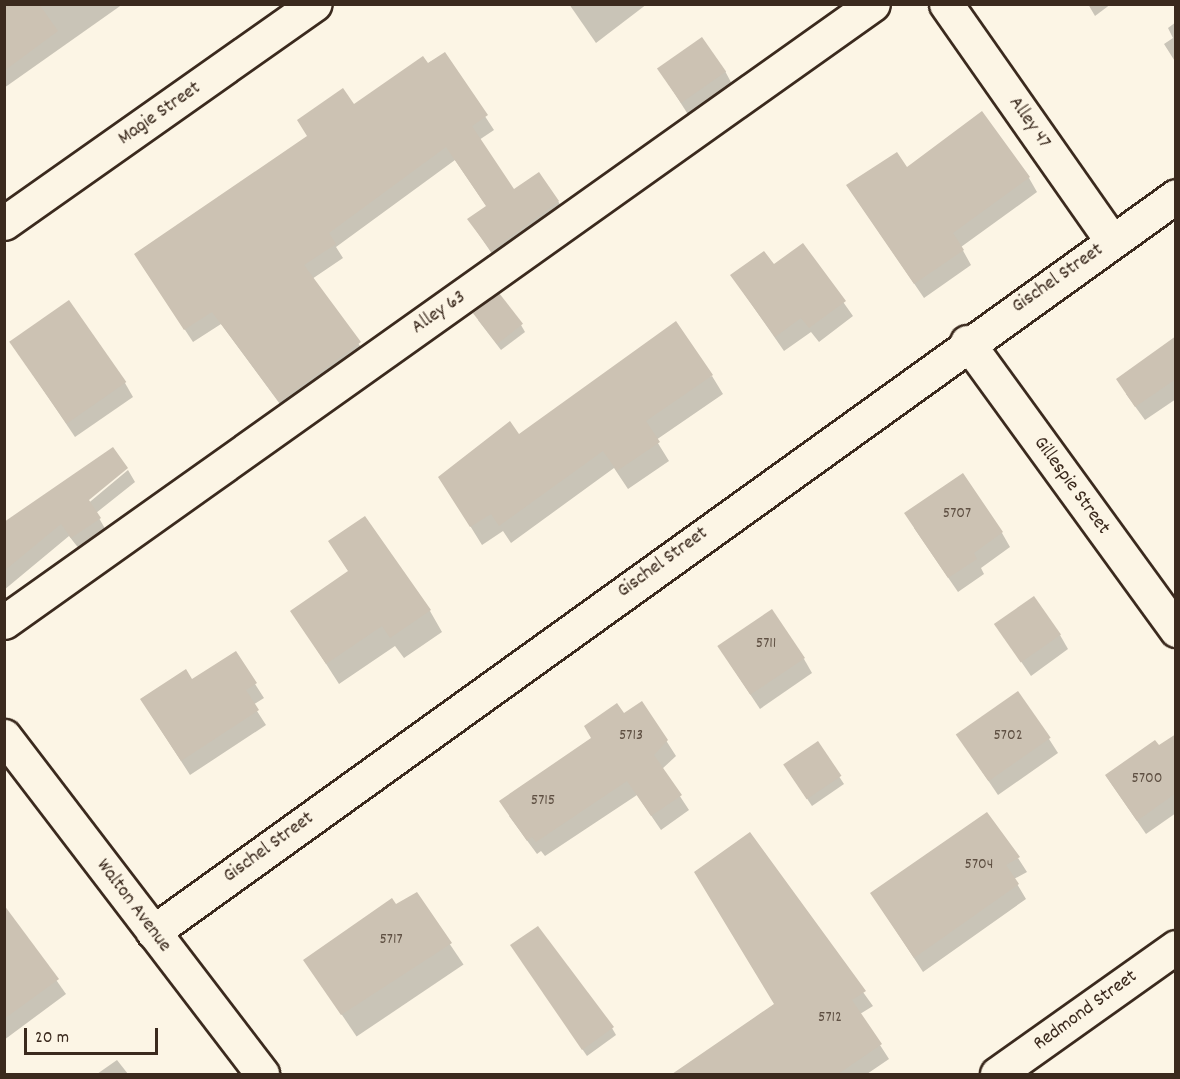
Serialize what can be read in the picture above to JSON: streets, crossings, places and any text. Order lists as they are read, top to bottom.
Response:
{
  "streets": {
    "street": [
      "Magie Street",
      "Alley 47",
      "Gischel Street",
      "Alley 63",
      "Gillespie Street",
      "Walton Avenue",
      "Redmond Street"
    ]
  },
  "crossings": [
    ["Alley 47", "Gischel Street"],
    ["Gischel Street", "Gillespie Street"],
    ["Gischel Street", "Walton Avenue"]
  ],
  "house_numbers": [
    "5707",
    "5711",
    "5713",
    "5702",
    "5700",
    "5715",
    "5704",
    "5717",
    "5712"
  ],
  "scale_bar": "20 m"
}
